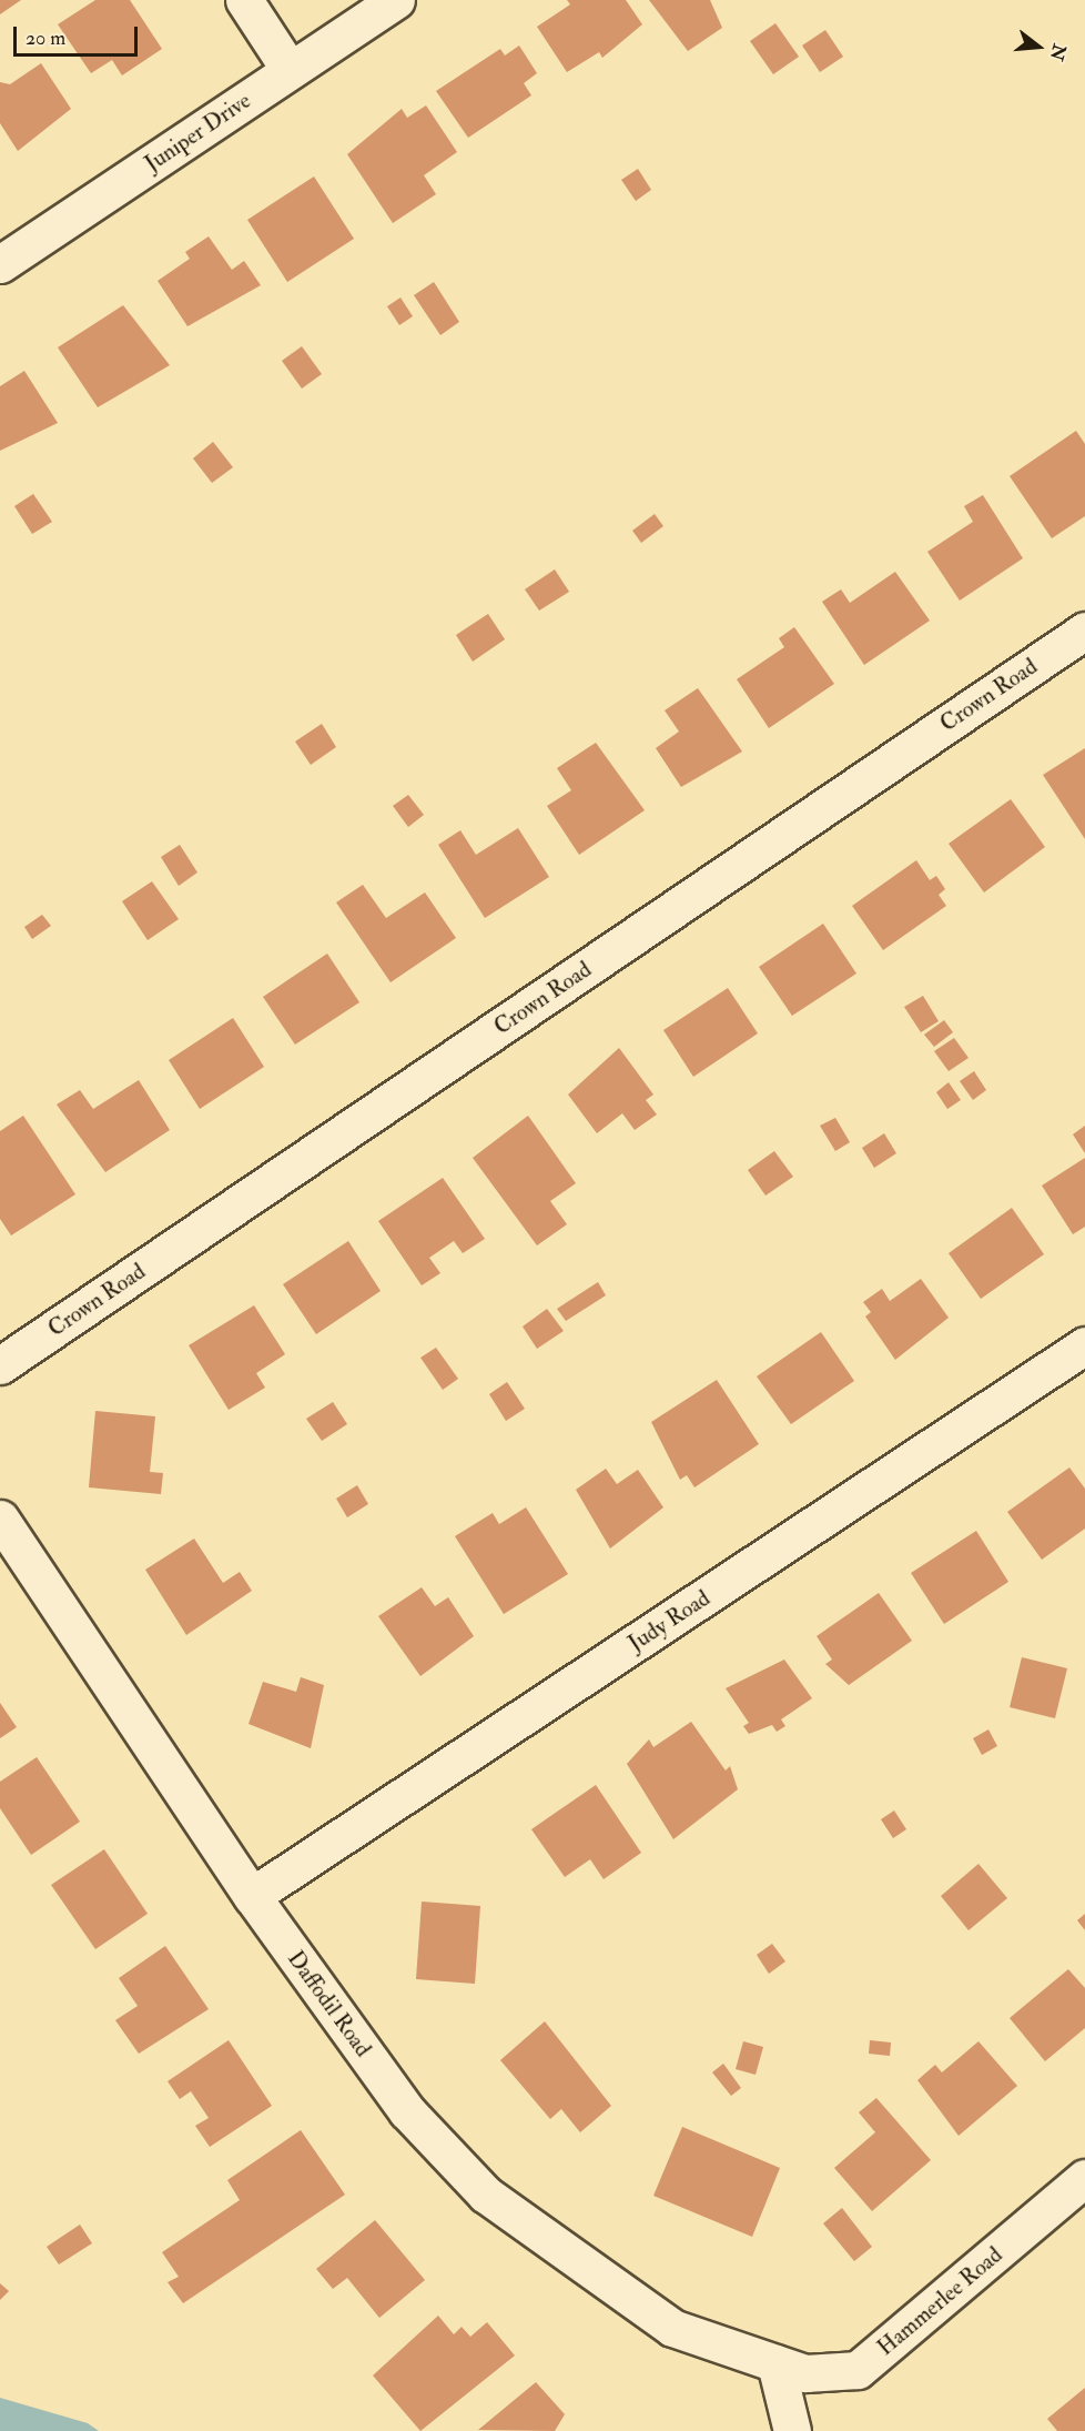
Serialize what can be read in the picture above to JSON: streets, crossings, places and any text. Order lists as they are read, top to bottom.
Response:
{
  "streets": {
    "street": [
      "Juniper Drive",
      "Crown Road",
      "Judy Road",
      "Daffodil Road",
      "Hammerlee Road"
    ]
  },
  "crossings": [
    ["Judy Road", "Daffodil Road"],
    ["Daffodil Road", "Hammerlee Road"]
  ],
  "scale_bar": "20 m",
  "north": "right"
}
